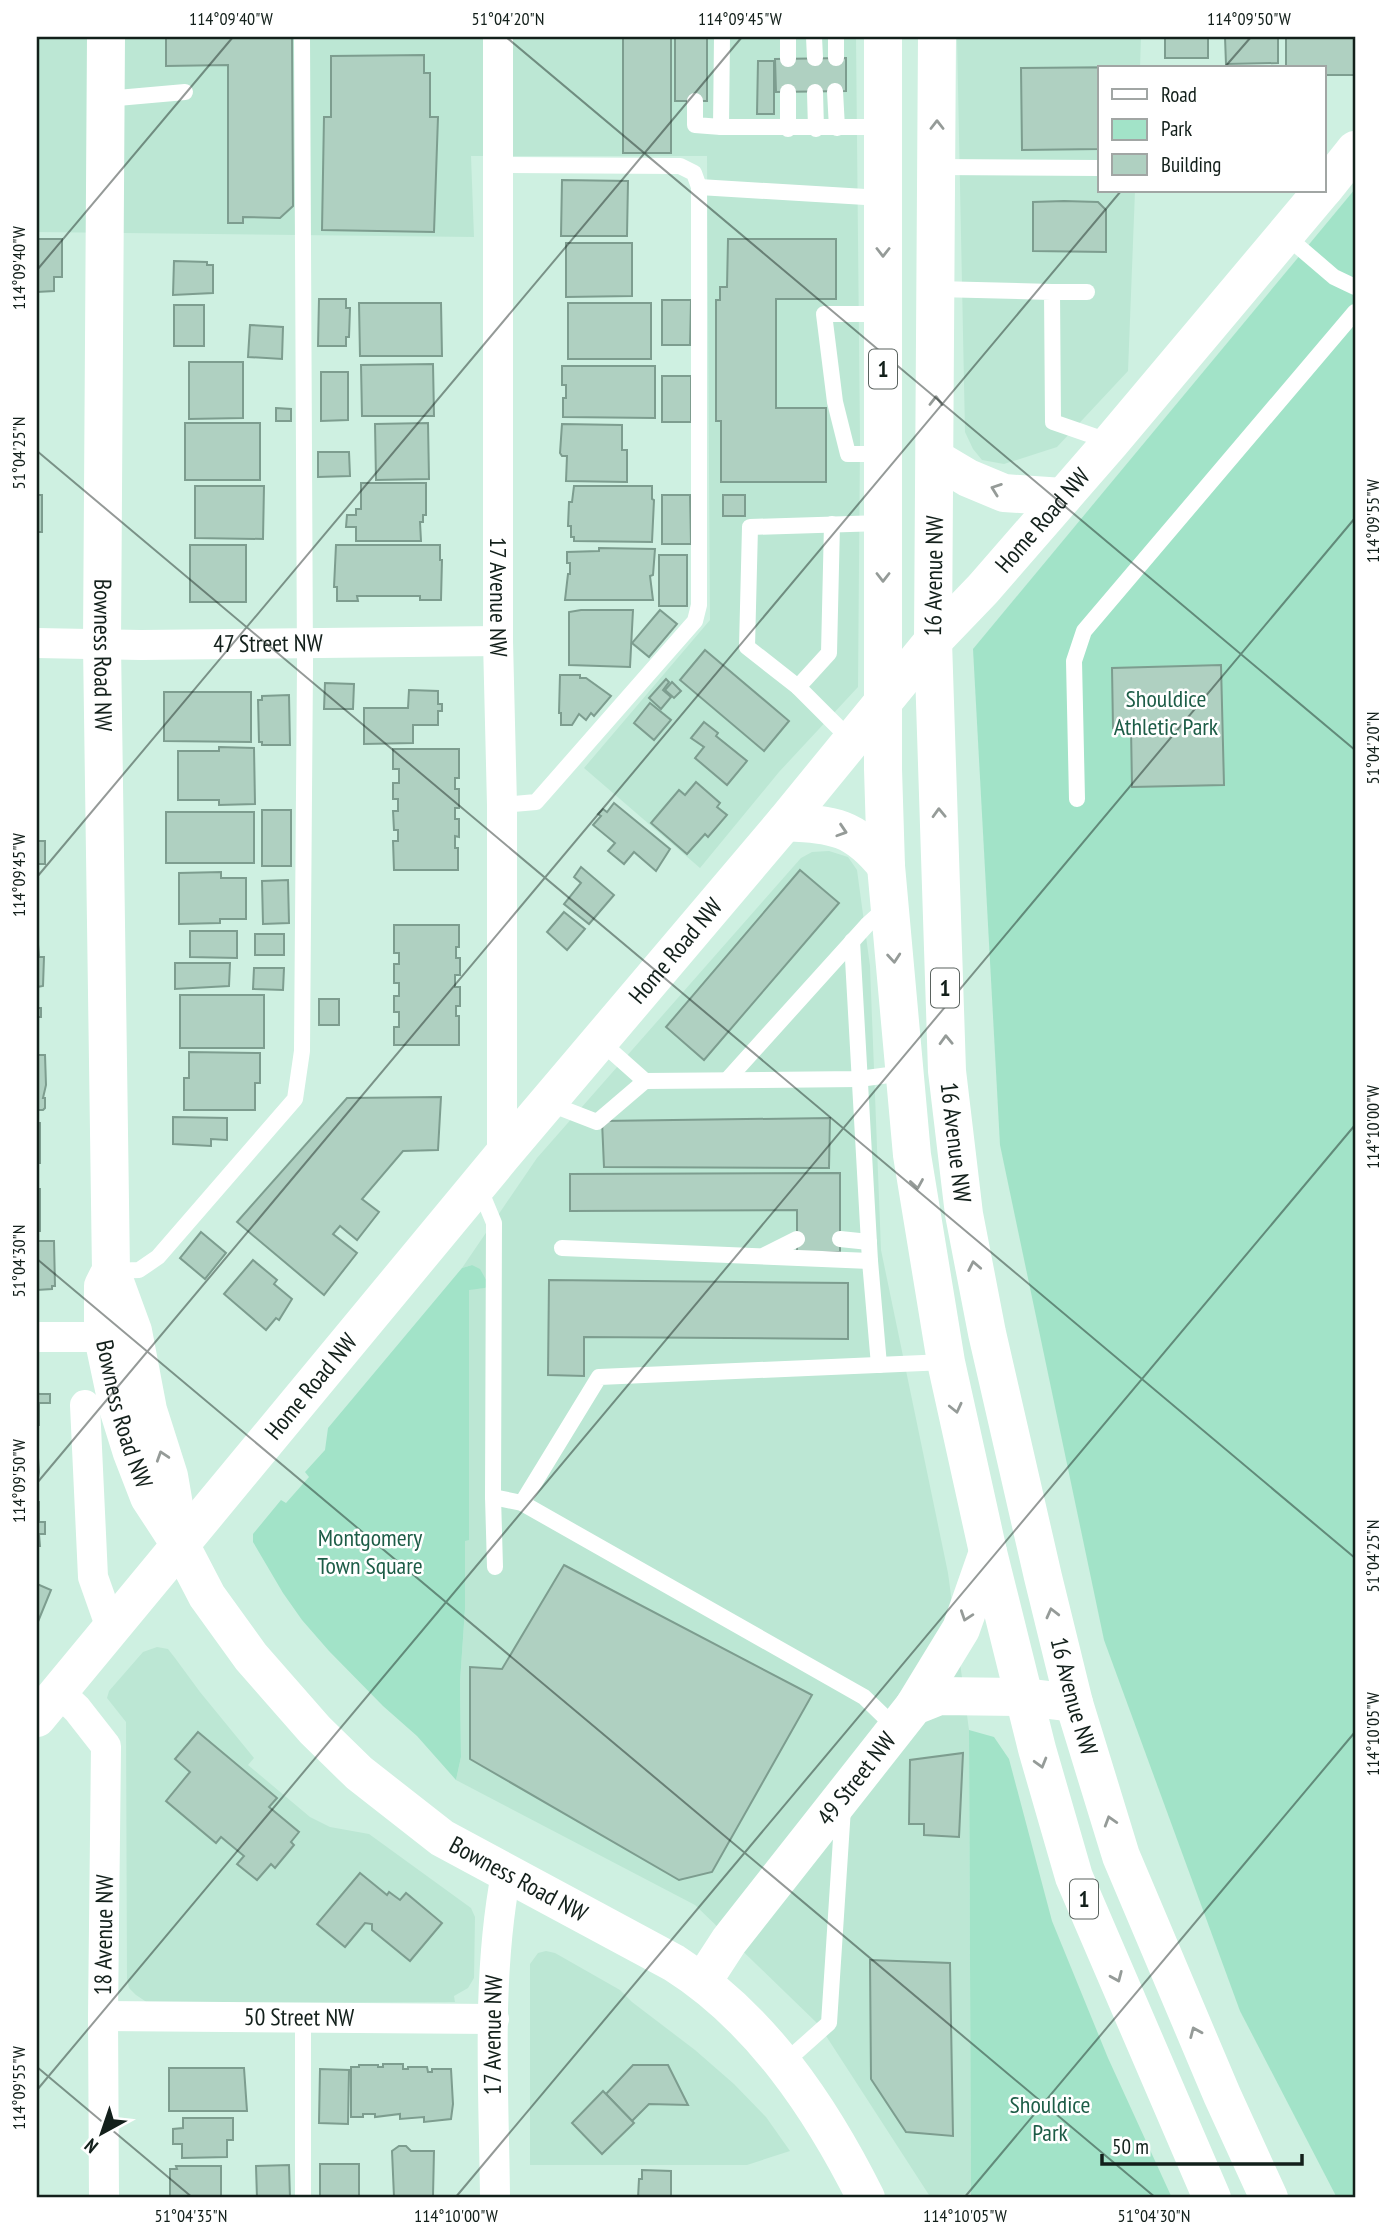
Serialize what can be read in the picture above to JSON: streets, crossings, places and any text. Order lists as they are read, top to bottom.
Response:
{
  "streets": {
    "main road": [
      "1",
      "Home Road NW",
      "16 Avenue NW",
      "Bowness Road NW",
      "49 Street NW"
    ],
    "street": [
      "17 Avenue NW",
      "47 Street NW",
      "18 Avenue NW",
      "50 Street NW"
    ]
  },
  "crossings": [
    ["Home Road NW", "16 Avenue NW"],
    ["Home Road NW", "17 Avenue NW"],
    ["Home Road NW", "Bowness Road NW"],
    ["Home Road NW", "18 Avenue NW"],
    ["16 Avenue NW", "49 Street NW"],
    ["17 Avenue NW", "47 Street NW"],
    ["17 Avenue NW", "Bowness Road NW"],
    ["17 Avenue NW", "50 Street NW"],
    ["47 Street NW", "Bowness Road NW"],
    ["Bowness Road NW", "49 Street NW"],
    ["18 Avenue NW", "50 Street NW"]
  ],
  "one_way": ["49 Street NW"],
  "parks": ["Shouldice Athletic Park", "Montgomery Town Square", "Shouldice Park"],
  "legend": ["Road", "Park", "Building"],
  "scale_bar": "50 m",
  "north": "bottom left",
  "coordinates": [
    "114°09'40\"W",
    "51°04'20\"N",
    "114°09'45\"W",
    "114°09'50\"W",
    "51°04'25\"N",
    "114°09'55\"W",
    "114°10'00\"W",
    "51°04'30\"N",
    "114°10'05\"W",
    "51°04'35\"N"
  ]
}
